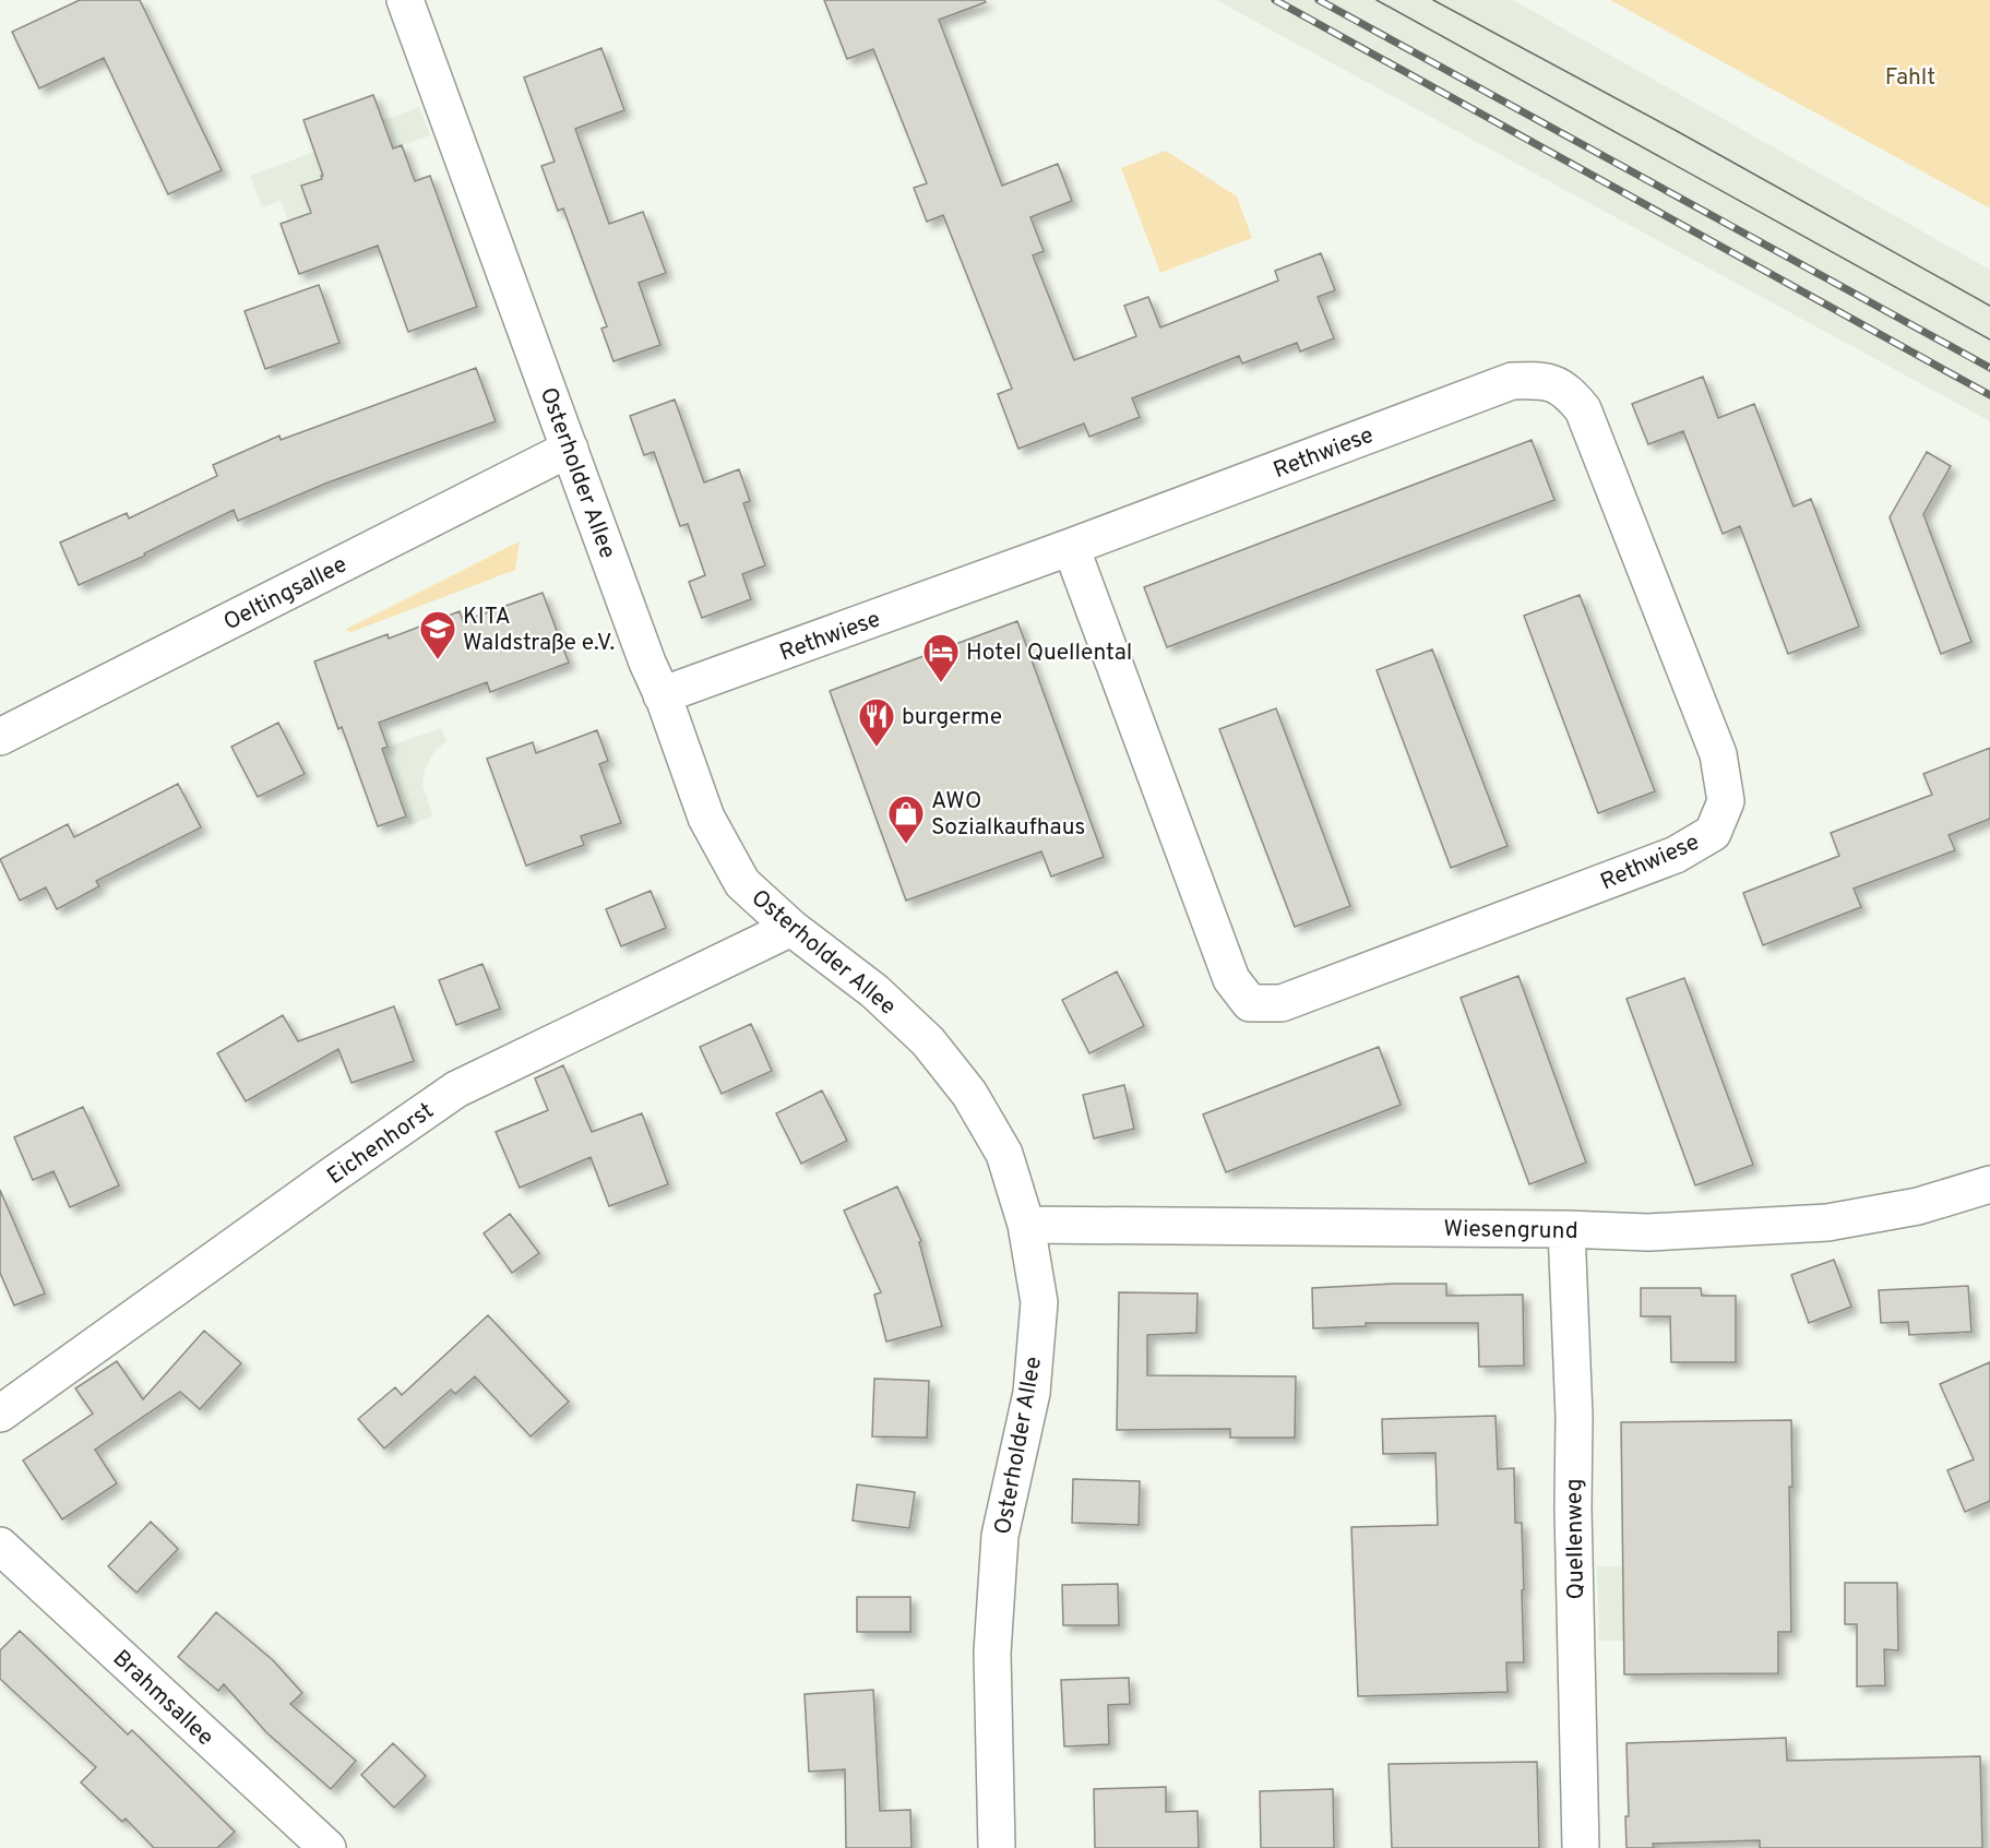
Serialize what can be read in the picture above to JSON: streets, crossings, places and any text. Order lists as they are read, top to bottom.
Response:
{
  "streets": {
    "street": [
      "Rethwiese",
      "Osterholder Allee",
      "Oeltingsallee",
      "Eichenhorst",
      "Wiesengrund",
      "Quellenweg",
      "Brahmsallee"
    ]
  },
  "crossings": [
    ["Rethwiese", "Osterholder Allee"],
    ["Osterholder Allee", "Oeltingsallee"],
    ["Osterholder Allee", "Eichenhorst"],
    ["Osterholder Allee", "Wiesengrund"],
    ["Wiesengrund", "Quellenweg"]
  ],
  "parks": ["Fahlt"],
  "places": {
    "school or university": ["KITA Waldstraße e.V."],
    "hotel": ["Hotel Quellental"],
    "restaurant": ["burgerme"],
    "shop": ["AWO Sozialkaufhaus"]
  }
}
